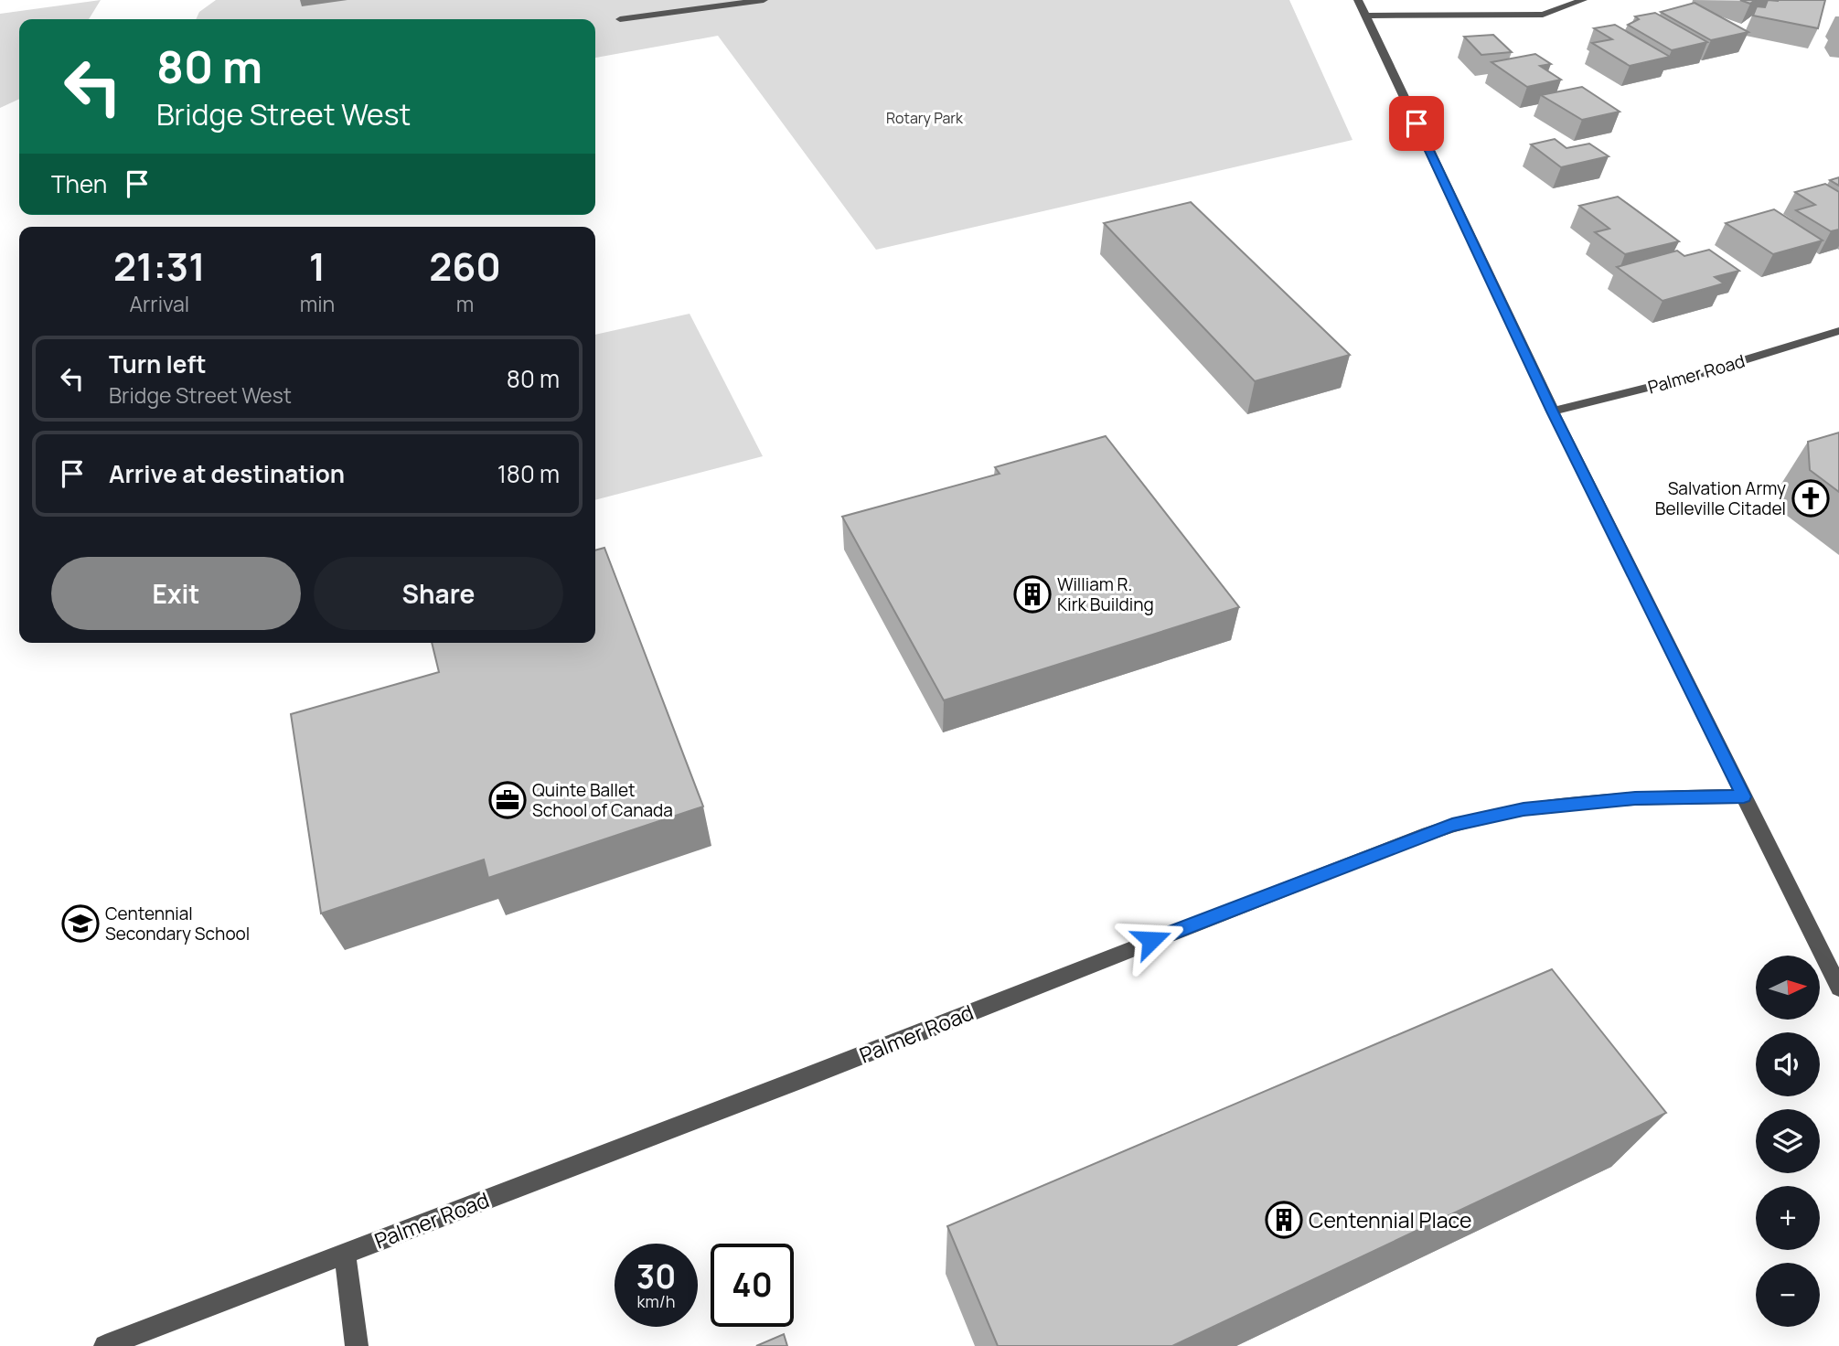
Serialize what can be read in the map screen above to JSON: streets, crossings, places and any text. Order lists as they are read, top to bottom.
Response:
{
  "streets": {
    "street": ["Palmer Road"]
  },
  "parks": ["Rotary Park"],
  "places": {
    "church": ["Salvation Army Belleville Citadel"],
    "building": ["William R. Kirk Building", "Centennial Place"],
    "office": ["Quinte Ballet School of Canada"],
    "school or university": ["Centennial Secondary School"]
  },
  "north": "right",
  "page": {
    "turn": ["80 m", "Bridge Street West"],
    "then": "Then",
    "eta": [
      "21:31",
      "Arrival",
      "1",
      "min",
      "260",
      "m"
    ],
    "list": [
      {
        "name": "Turn left",
        "note": "Bridge Street West",
        "value": "80 m"
      },
      {
        "name": "Arrive at destination",
        "value": "180 m"
      }
    ],
    "buttons": ["Exit", "Share"],
    "map_buttons": ["+", "−"],
    "speed": "30 km/h",
    "limit": "40"
  }
}
